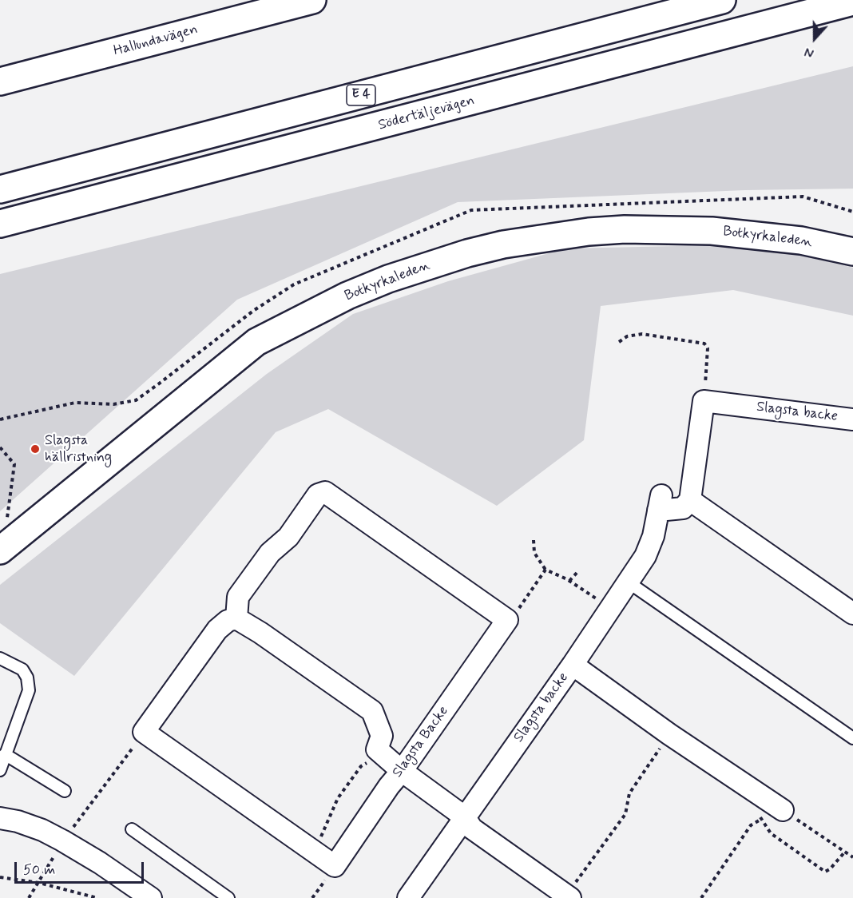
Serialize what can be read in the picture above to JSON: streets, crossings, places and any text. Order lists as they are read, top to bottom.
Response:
{
  "streets": {
    "main road": [
      "Hallundavägen",
      "E 4",
      "Södertäljevägen",
      "Botkyrkaleden"
    ],
    "street": ["Slagsta backe", "Slagsta Backe"]
  },
  "places": ["Slagsta hällristning"],
  "scale_bar": "50 m",
  "north": "bottom"
}
